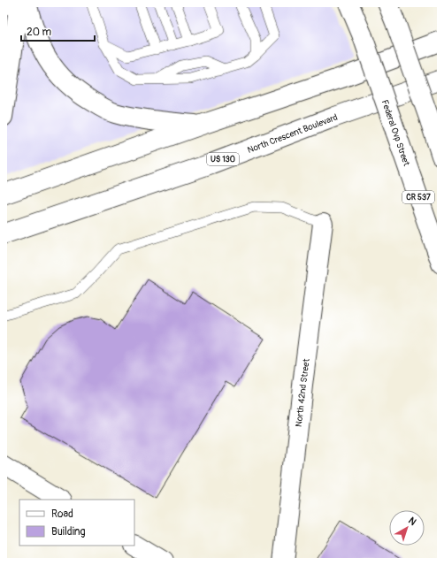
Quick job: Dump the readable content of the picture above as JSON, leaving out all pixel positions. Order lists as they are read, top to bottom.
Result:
{
  "streets": {
    "main road": [
      "Federal Ovp Street",
      "North Crescent Boulevard",
      "US 130",
      "CR 537",
      "North 42nd Street"
    ]
  },
  "legend": ["Road", "Building"],
  "scale_bar": "20 m",
  "north": "top right"
}
